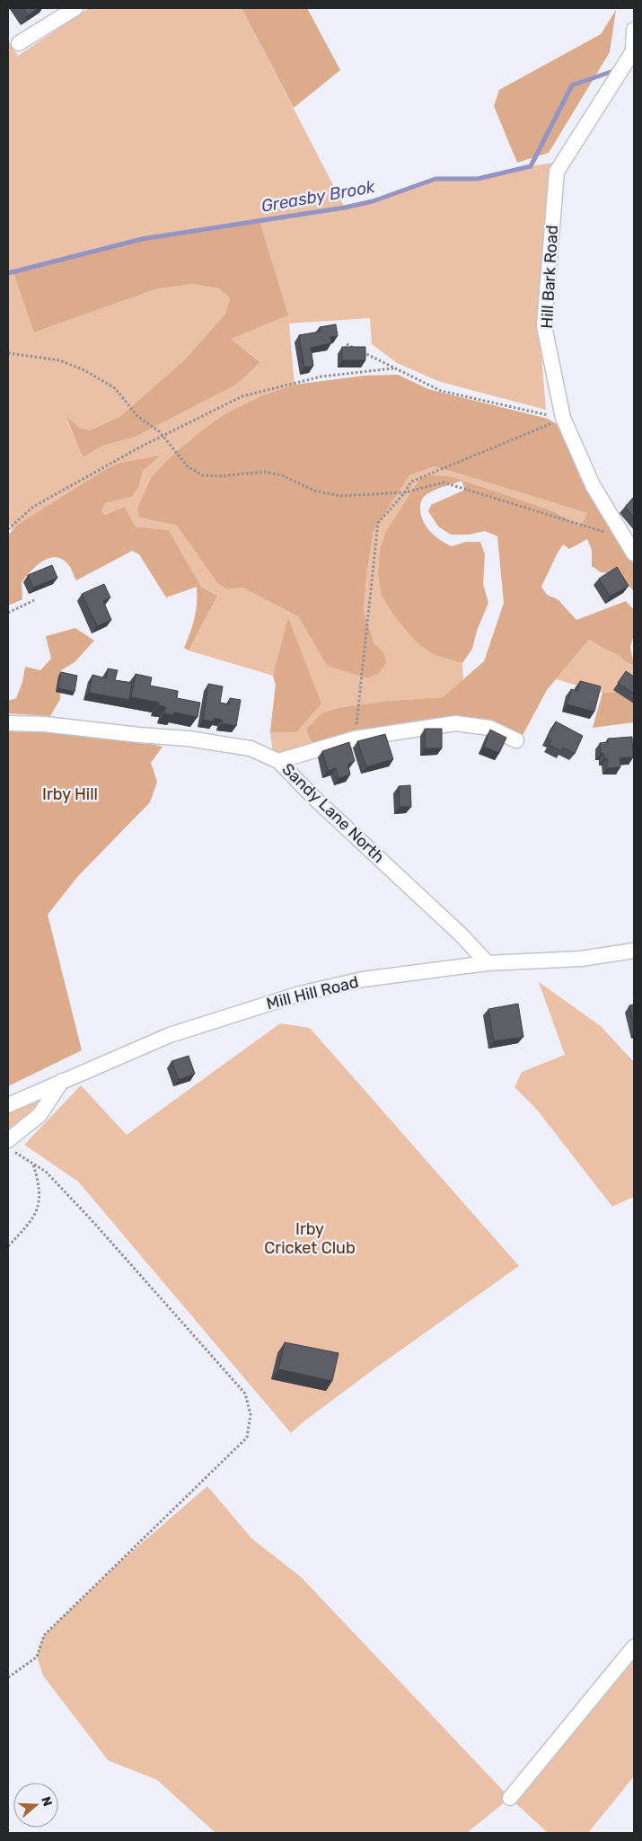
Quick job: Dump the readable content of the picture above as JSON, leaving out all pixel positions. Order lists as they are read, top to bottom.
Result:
{
  "streets": {
    "street": ["Hill Bark Road", "Sandy Lane North", "Mill Hill Road"]
  },
  "crossings": [
    ["Sandy Lane North", "Mill Hill Road"]
  ],
  "water": ["Greasby Brook"],
  "parks": ["Irby Hill", "Irby Cricket Club"],
  "north": "right"
}
